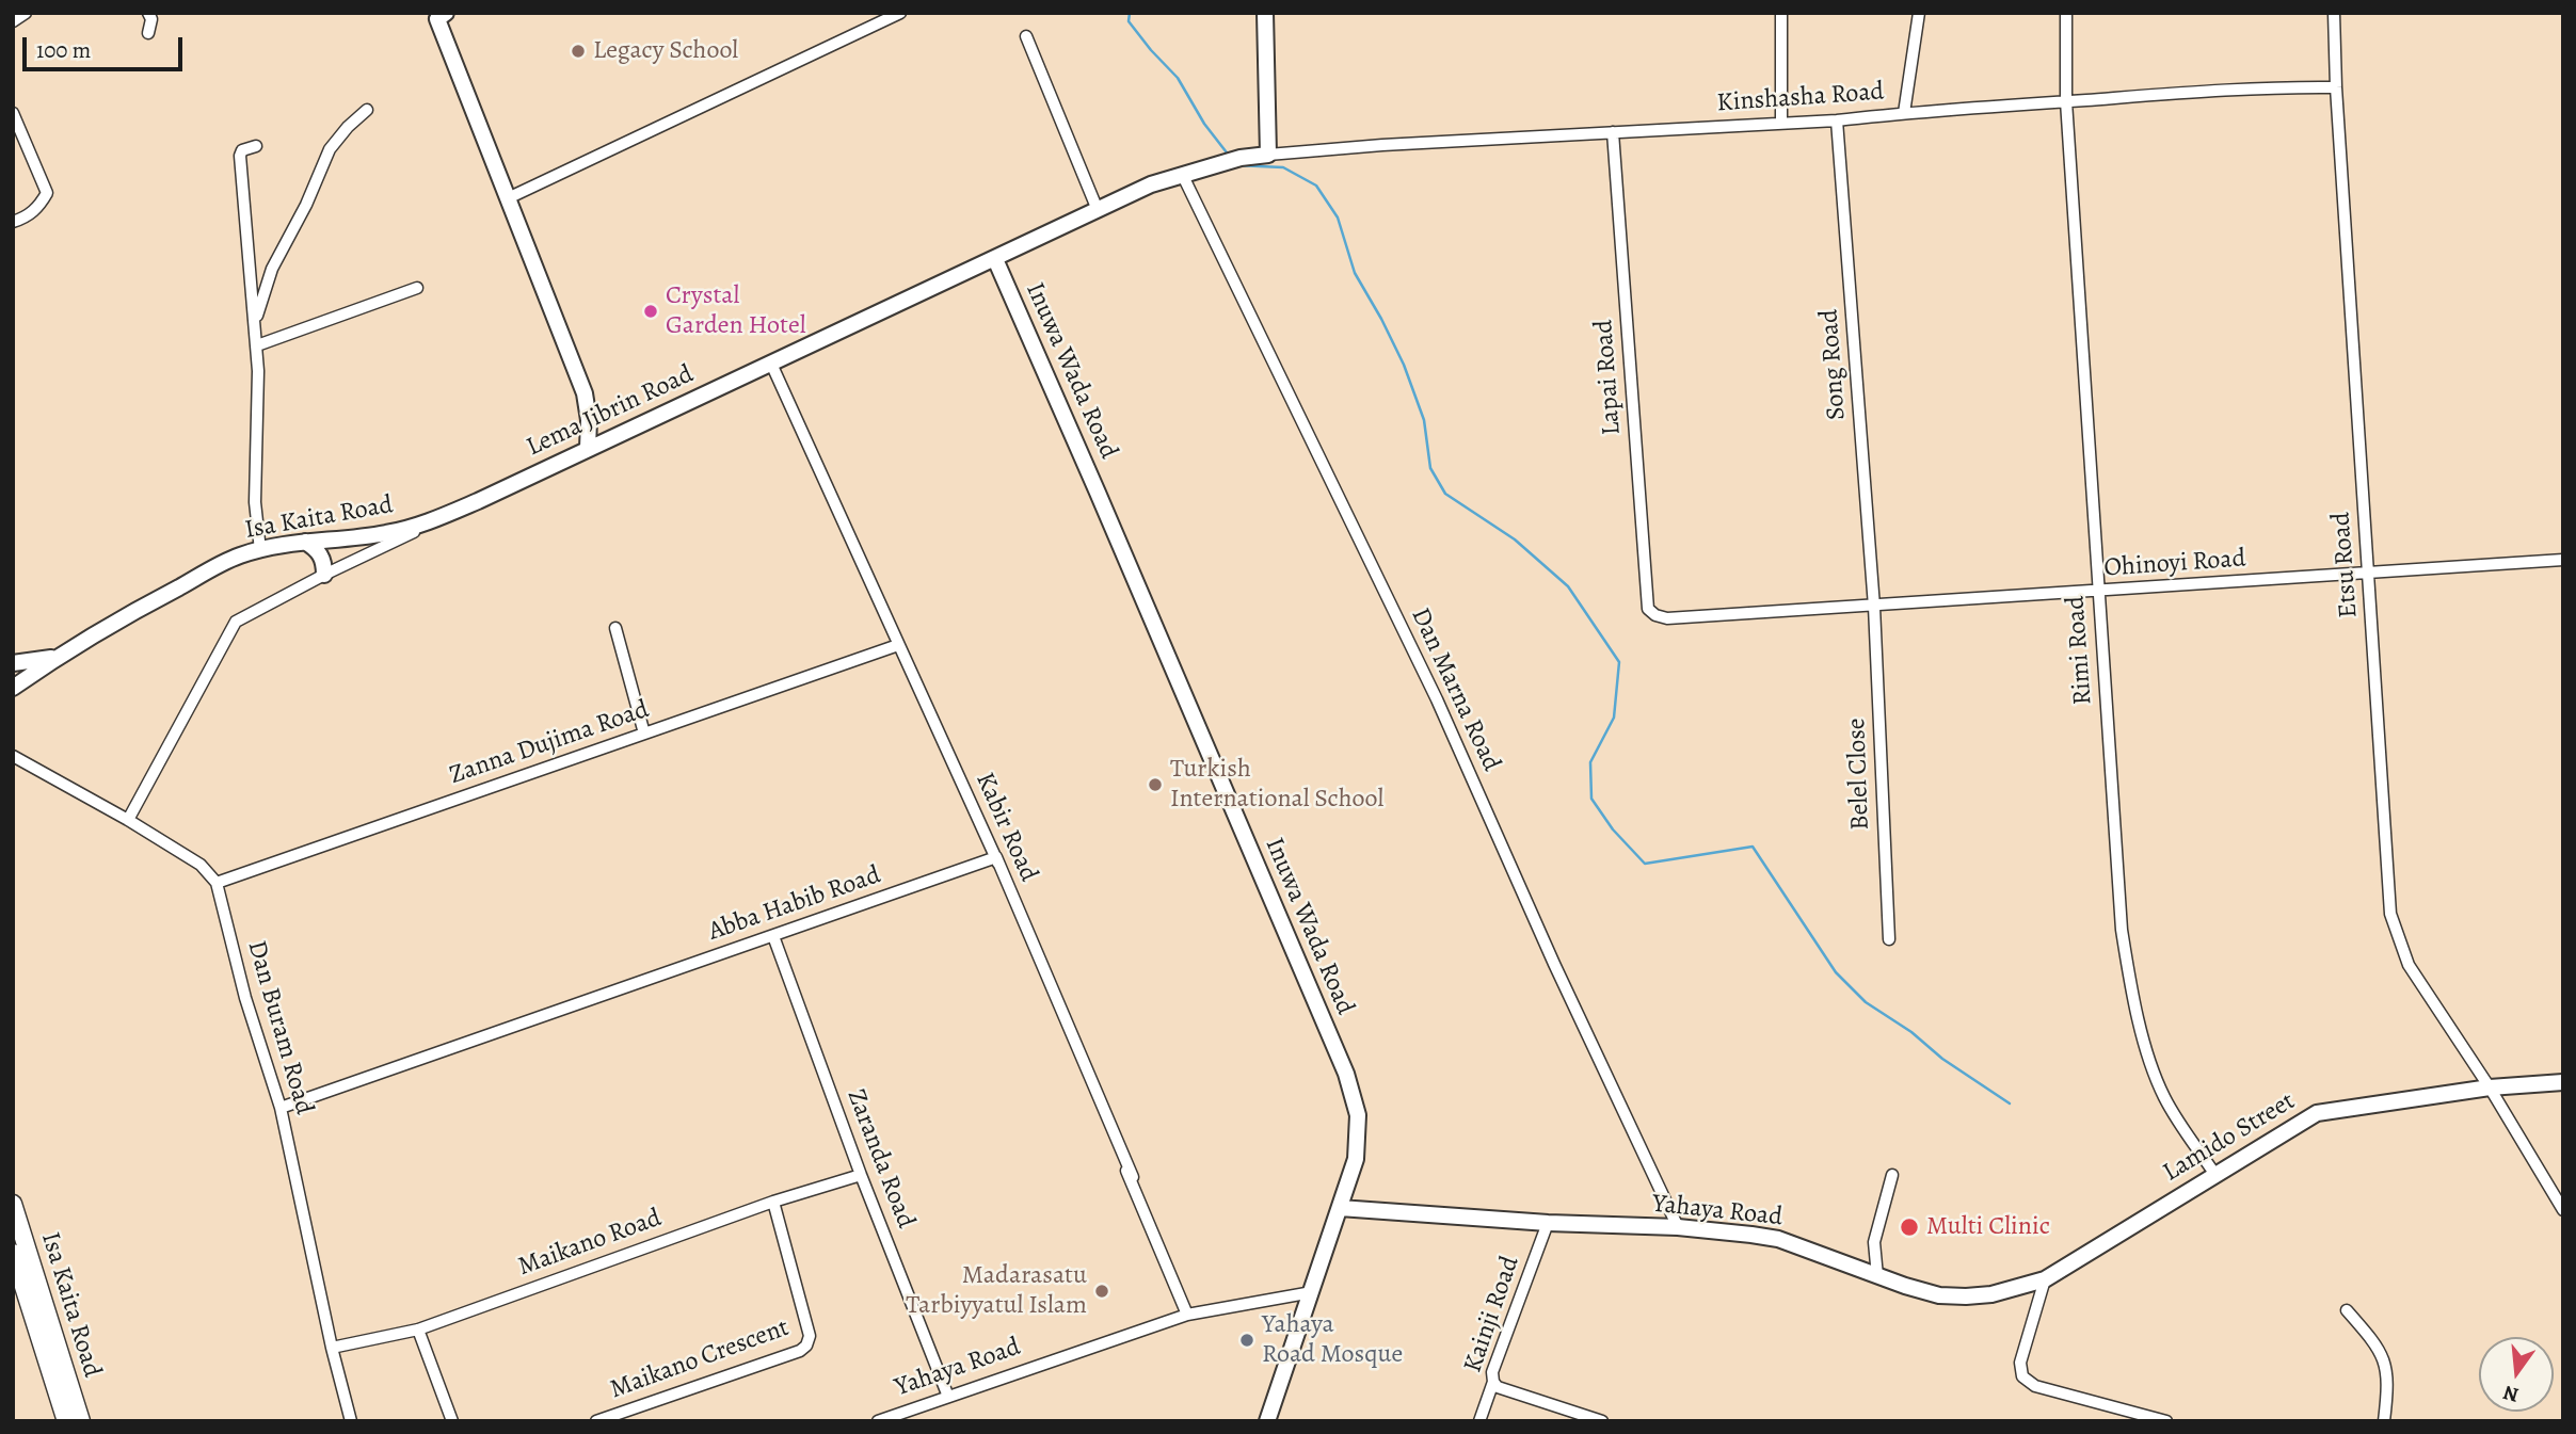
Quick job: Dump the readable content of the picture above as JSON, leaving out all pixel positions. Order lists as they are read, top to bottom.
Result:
{
  "streets": {
    "main road": ["Isa Kaita Road"],
    "street": [
      "Kinshasha Road",
      "Song Road",
      "Inuwa Wada Road",
      "Lapai Road",
      "Lema Jibrin Road",
      "Ohinoyi Road",
      "Etsu Road",
      "Rimi Road",
      "Dan Marna Road",
      "Zanna Dujima Road",
      "Belel Close",
      "Kabir Road",
      "Abba Habib Road",
      "Dan Buram Road",
      "Lamido Street",
      "Zaranda Road",
      "Yahaya Road",
      "Maikano Road",
      "Kainji Road",
      "Maikano Crescent"
    ]
  },
  "crossings": [
    ["Kinshasha Road", "Song Road"],
    ["Kinshasha Road", "Lapai Road"],
    ["Kinshasha Road", "Lema Jibrin Road"],
    ["Kinshasha Road", "Etsu Road"],
    ["Kinshasha Road", "Rimi Road"],
    ["Song Road", "Ohinoyi Road"],
    ["Song Road", "Belel Close"],
    ["Inuwa Wada Road", "Lema Jibrin Road"],
    ["Inuwa Wada Road", "Yahaya Road"],
    ["Lapai Road", "Ohinoyi Road"],
    ["Lema Jibrin Road", "Isa Kaita Road"],
    ["Lema Jibrin Road", "Dan Marna Road"],
    ["Lema Jibrin Road", "Kabir Road"],
    ["Ohinoyi Road", "Etsu Road"],
    ["Ohinoyi Road", "Rimi Road"],
    ["Ohinoyi Road", "Belel Close"],
    ["Etsu Road", "Lamido Street"],
    ["Rimi Road", "Lamido Street"],
    ["Dan Marna Road", "Yahaya Road"],
    ["Zanna Dujima Road", "Kabir Road"],
    ["Zanna Dujima Road", "Dan Buram Road"],
    ["Kabir Road", "Abba Habib Road"],
    ["Kabir Road", "Yahaya Road"],
    ["Abba Habib Road", "Dan Buram Road"],
    ["Abba Habib Road", "Zaranda Road"],
    ["Dan Buram Road", "Maikano Road"],
    ["Lamido Street", "Yahaya Road"],
    ["Zaranda Road", "Yahaya Road"],
    ["Zaranda Road", "Maikano Road"],
    ["Yahaya Road", "Kainji Road"],
    ["Maikano Road", "Maikano Crescent"]
  ],
  "places": [
    "Legacy School",
    "Crystal Garden Hotel",
    "Turkish International School",
    "Multi Clinic",
    "Madarasatu Tarbiyyatul Islam",
    "Yahaya Road Mosque"
  ],
  "scale_bar": "100 m",
  "north": "bottom"
}
